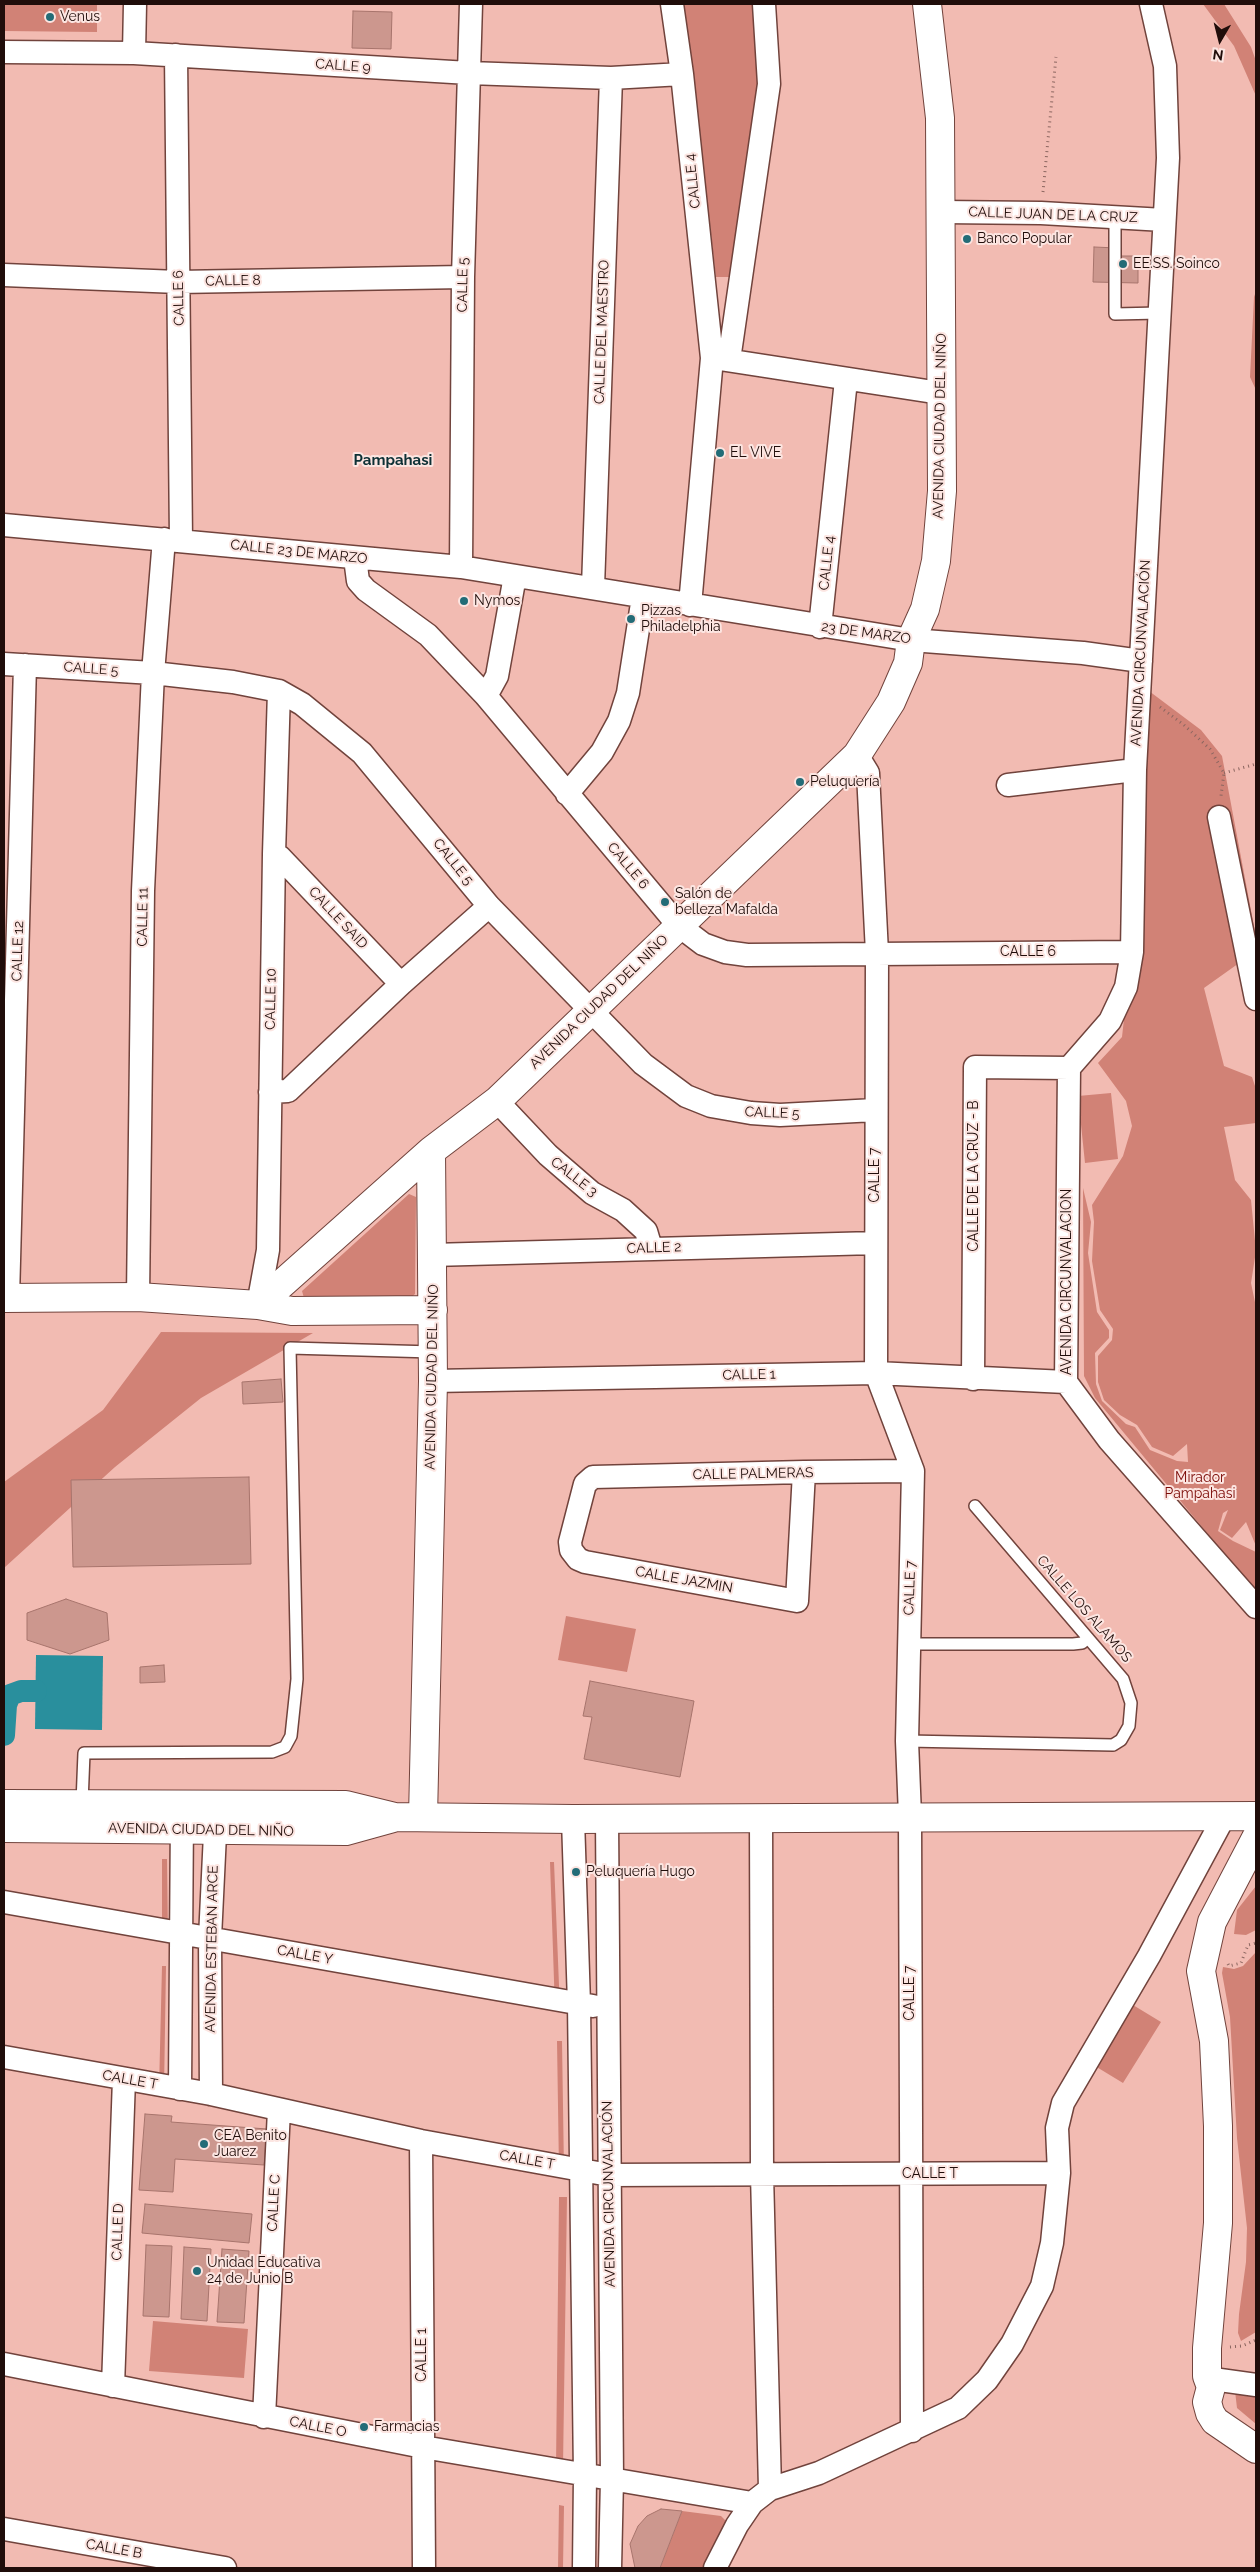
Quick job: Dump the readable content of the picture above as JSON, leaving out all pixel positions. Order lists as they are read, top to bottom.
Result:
{
  "streets": {
    "main road": ["AVENIDA CIUDAD DEL NIÑO"],
    "street": [
      "CALLE 9",
      "CALLE 4",
      "CALLE JUAN DE LA CRUZ",
      "CALLE 8",
      "CALLE 5",
      "CALLE 6",
      "CALLE DEL MAESTRO",
      "CALLE 23 DE MARZO",
      "23 DE MARZO",
      "AVENIDA CIRCUNVALACIÓN",
      "CALLE 11",
      "CALLE SAID",
      "CALLE 12",
      "CALLE 10",
      "CALLE 7",
      "CALLE DE LA CRUZ - B",
      "CALLE 3",
      "CALLE 2",
      "AVENIDA CIRCUNVALACION",
      "CALLE 1",
      "CALLE PALMERAS",
      "CALLE JAZMIN",
      "AVENIDA ESTEBAN ARCE",
      "CALLE Y",
      "CALLE T",
      "CALLE C",
      "CALLE D",
      "CALLE O",
      "CALLE B"
    ],
    "lane": ["CALLE LOS ALAMOS"]
  },
  "crossings": [
    ["CALLE 9", "CALLE 4"],
    ["CALLE 9", "CALLE 5"],
    ["CALLE 9", "CALLE 6"],
    ["CALLE 9", "CALLE DEL MAESTRO"],
    ["CALLE 4", "23 DE MARZO"],
    ["CALLE JUAN DE LA CRUZ", "AVENIDA CIUDAD DEL NIÑO"],
    ["CALLE JUAN DE LA CRUZ", "AVENIDA CIRCUNVALACIÓN"],
    ["CALLE 8", "CALLE 5"],
    ["CALLE 8", "CALLE 6"],
    ["CALLE 5", "AVENIDA CIUDAD DEL NIÑO"],
    ["CALLE 5", "CALLE 23 DE MARZO"],
    ["CALLE 5", "CALLE 11"],
    ["CALLE 5", "CALLE 12"],
    ["CALLE 5", "CALLE 10"],
    ["CALLE 5", "CALLE 7"],
    ["CALLE 6", "AVENIDA CIUDAD DEL NIÑO"],
    ["CALLE 6", "CALLE 23 DE MARZO"],
    ["CALLE 6", "AVENIDA CIRCUNVALACIÓN"],
    ["CALLE 6", "CALLE 11"],
    ["CALLE 6", "CALLE 7"],
    ["CALLE DEL MAESTRO", "CALLE 23 DE MARZO"],
    ["CALLE DEL MAESTRO", "23 DE MARZO"],
    ["AVENIDA CIUDAD DEL NIÑO", "23 DE MARZO"],
    ["AVENIDA CIUDAD DEL NIÑO", "CALLE 7"],
    ["AVENIDA CIUDAD DEL NIÑO", "CALLE 3"],
    ["AVENIDA CIUDAD DEL NIÑO", "CALLE 2"],
    ["AVENIDA CIUDAD DEL NIÑO", "CALLE 1"],
    ["AVENIDA CIUDAD DEL NIÑO", "AVENIDA ESTEBAN ARCE"],
    ["CALLE 23 DE MARZO", "23 DE MARZO"],
    ["CALLE 23 DE MARZO", "CALLE 11"],
    ["23 DE MARZO", "AVENIDA CIRCUNVALACIÓN"],
    ["AVENIDA CIRCUNVALACIÓN", "CALLE DE LA CRUZ - B"],
    ["AVENIDA CIRCUNVALACIÓN", "AVENIDA CIRCUNVALACION"],
    ["AVENIDA CIRCUNVALACIÓN", "CALLE Y"],
    ["AVENIDA CIRCUNVALACIÓN", "CALLE T"],
    ["AVENIDA CIRCUNVALACIÓN", "CALLE O"],
    ["CALLE SAID", "CALLE 10"],
    ["CALLE 7", "CALLE 2"],
    ["CALLE 7", "CALLE 1"],
    ["CALLE 7", "CALLE PALMERAS"],
    ["CALLE 7", "CALLE LOS ALAMOS"],
    ["CALLE 7", "CALLE T"],
    ["CALLE DE LA CRUZ - B", "AVENIDA CIRCUNVALACION"],
    ["CALLE DE LA CRUZ - B", "CALLE 1"],
    ["CALLE 3", "CALLE 2"],
    ["AVENIDA CIRCUNVALACION", "CALLE 1"],
    ["CALLE 1", "CALLE T"],
    ["CALLE 1", "CALLE O"],
    ["CALLE PALMERAS", "CALLE JAZMIN"],
    ["AVENIDA ESTEBAN ARCE", "CALLE Y"],
    ["AVENIDA ESTEBAN ARCE", "CALLE T"],
    ["CALLE T", "CALLE C"],
    ["CALLE T", "CALLE D"],
    ["CALLE C", "CALLE O"],
    ["CALLE D", "CALLE O"]
  ],
  "districts": ["Pampahasi"],
  "parks": ["Mirador Pampahasi"],
  "places": [
    "Venus",
    "Banco Popular",
    "EE.SS. Soinco",
    "EL VIVE",
    "Nymos",
    "Pizzas Philadelphia",
    "Peluquería",
    "Salón de belleza Mafalda",
    "Peluquería Hugo",
    "CEA Benito Juarez",
    "Unidad Educativa 24 de Junio B",
    "Farmacias"
  ],
  "north": "bottom"
}
